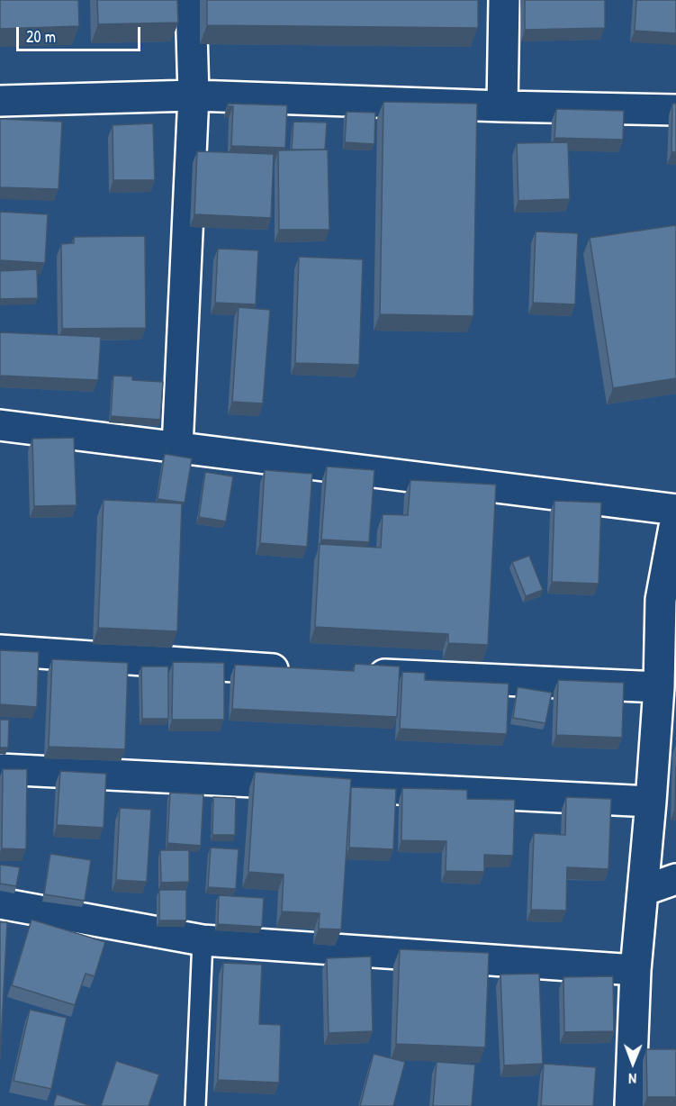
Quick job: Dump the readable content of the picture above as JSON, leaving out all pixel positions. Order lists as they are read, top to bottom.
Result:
{
  "scale_bar": "20 m",
  "north": "bottom"
}
